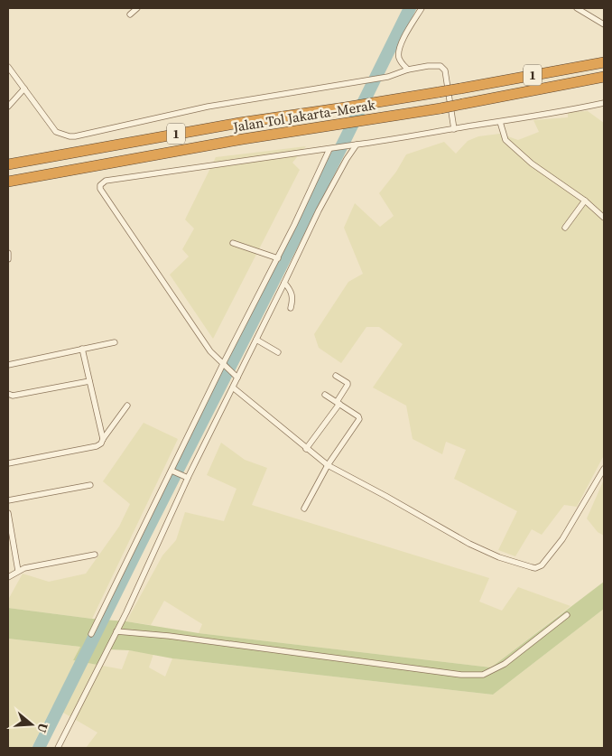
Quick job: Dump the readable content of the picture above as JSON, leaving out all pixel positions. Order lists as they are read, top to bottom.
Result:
{
  "streets": {
    "highway": ["1", "Jalan Tol Jakarta–Merak"]
  },
  "north": "right"
}
